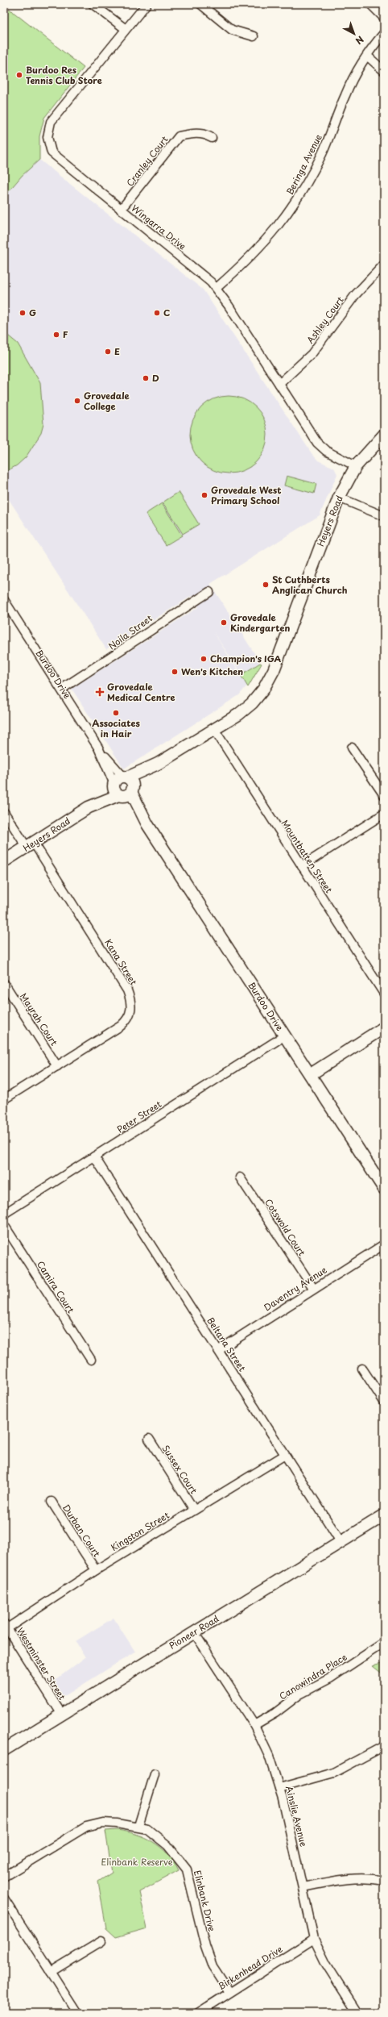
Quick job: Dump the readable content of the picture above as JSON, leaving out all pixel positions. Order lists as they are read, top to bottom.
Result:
{
  "streets": {
    "street": [
      "Cranley Court",
      "Beringa Avenue",
      "Wingarra Drive",
      "Ashley Court",
      "Heyers Road",
      "Noila Street",
      "Burdoo Drive",
      "Mountbatten Street",
      "Kana Street",
      "Mayrah Court",
      "Peter Street",
      "Cotswold Court",
      "Camira Court",
      "Daventry Avenue",
      "Beltana Street",
      "Sussex Court",
      "Durban Court",
      "Kingston Street",
      "Pioneer Road",
      "Westminster Street",
      "Canowindra Place",
      "Ainslie Avenue",
      "Elinbank Drive",
      "Birkenhead Drive"
    ]
  },
  "crossings": [
    ["Cranley Court", "Wingarra Drive"],
    ["Beringa Avenue", "Wingarra Drive"],
    ["Wingarra Drive", "Ashley Court"],
    ["Wingarra Drive", "Heyers Road"],
    ["Heyers Road", "Burdoo Drive"],
    ["Heyers Road", "Mountbatten Street"],
    ["Heyers Road", "Kana Street"],
    ["Noila Street", "Burdoo Drive"],
    ["Burdoo Drive", "Peter Street"],
    ["Kana Street", "Mayrah Court"],
    ["Peter Street", "Beltana Street"],
    ["Cotswold Court", "Daventry Avenue"],
    ["Daventry Avenue", "Beltana Street"],
    ["Beltana Street", "Kingston Street"],
    ["Beltana Street", "Pioneer Road"],
    ["Sussex Court", "Kingston Street"],
    ["Durban Court", "Kingston Street"],
    ["Kingston Street", "Westminster Street"],
    ["Pioneer Road", "Westminster Street"],
    ["Pioneer Road", "Ainslie Avenue"],
    ["Canowindra Place", "Ainslie Avenue"],
    ["Ainslie Avenue", "Birkenhead Drive"],
    ["Elinbank Drive", "Birkenhead Drive"]
  ],
  "parks": ["Elinbank Reserve"],
  "places": {
    "other": [
      "Burdoo Res Tennis Club Store",
      "G",
      "C",
      "F",
      "E",
      "D",
      "Grovedale College",
      "Grovedale West Primary School",
      "St Cuthberts Anglican Church",
      "Grovedale Kindergarten",
      "Champion's IGA",
      "Wen's Kitchen",
      "Associates in Hair"
    ],
    "health": ["Grovedale Medical Centre"]
  },
  "north": "bottom right"
}
